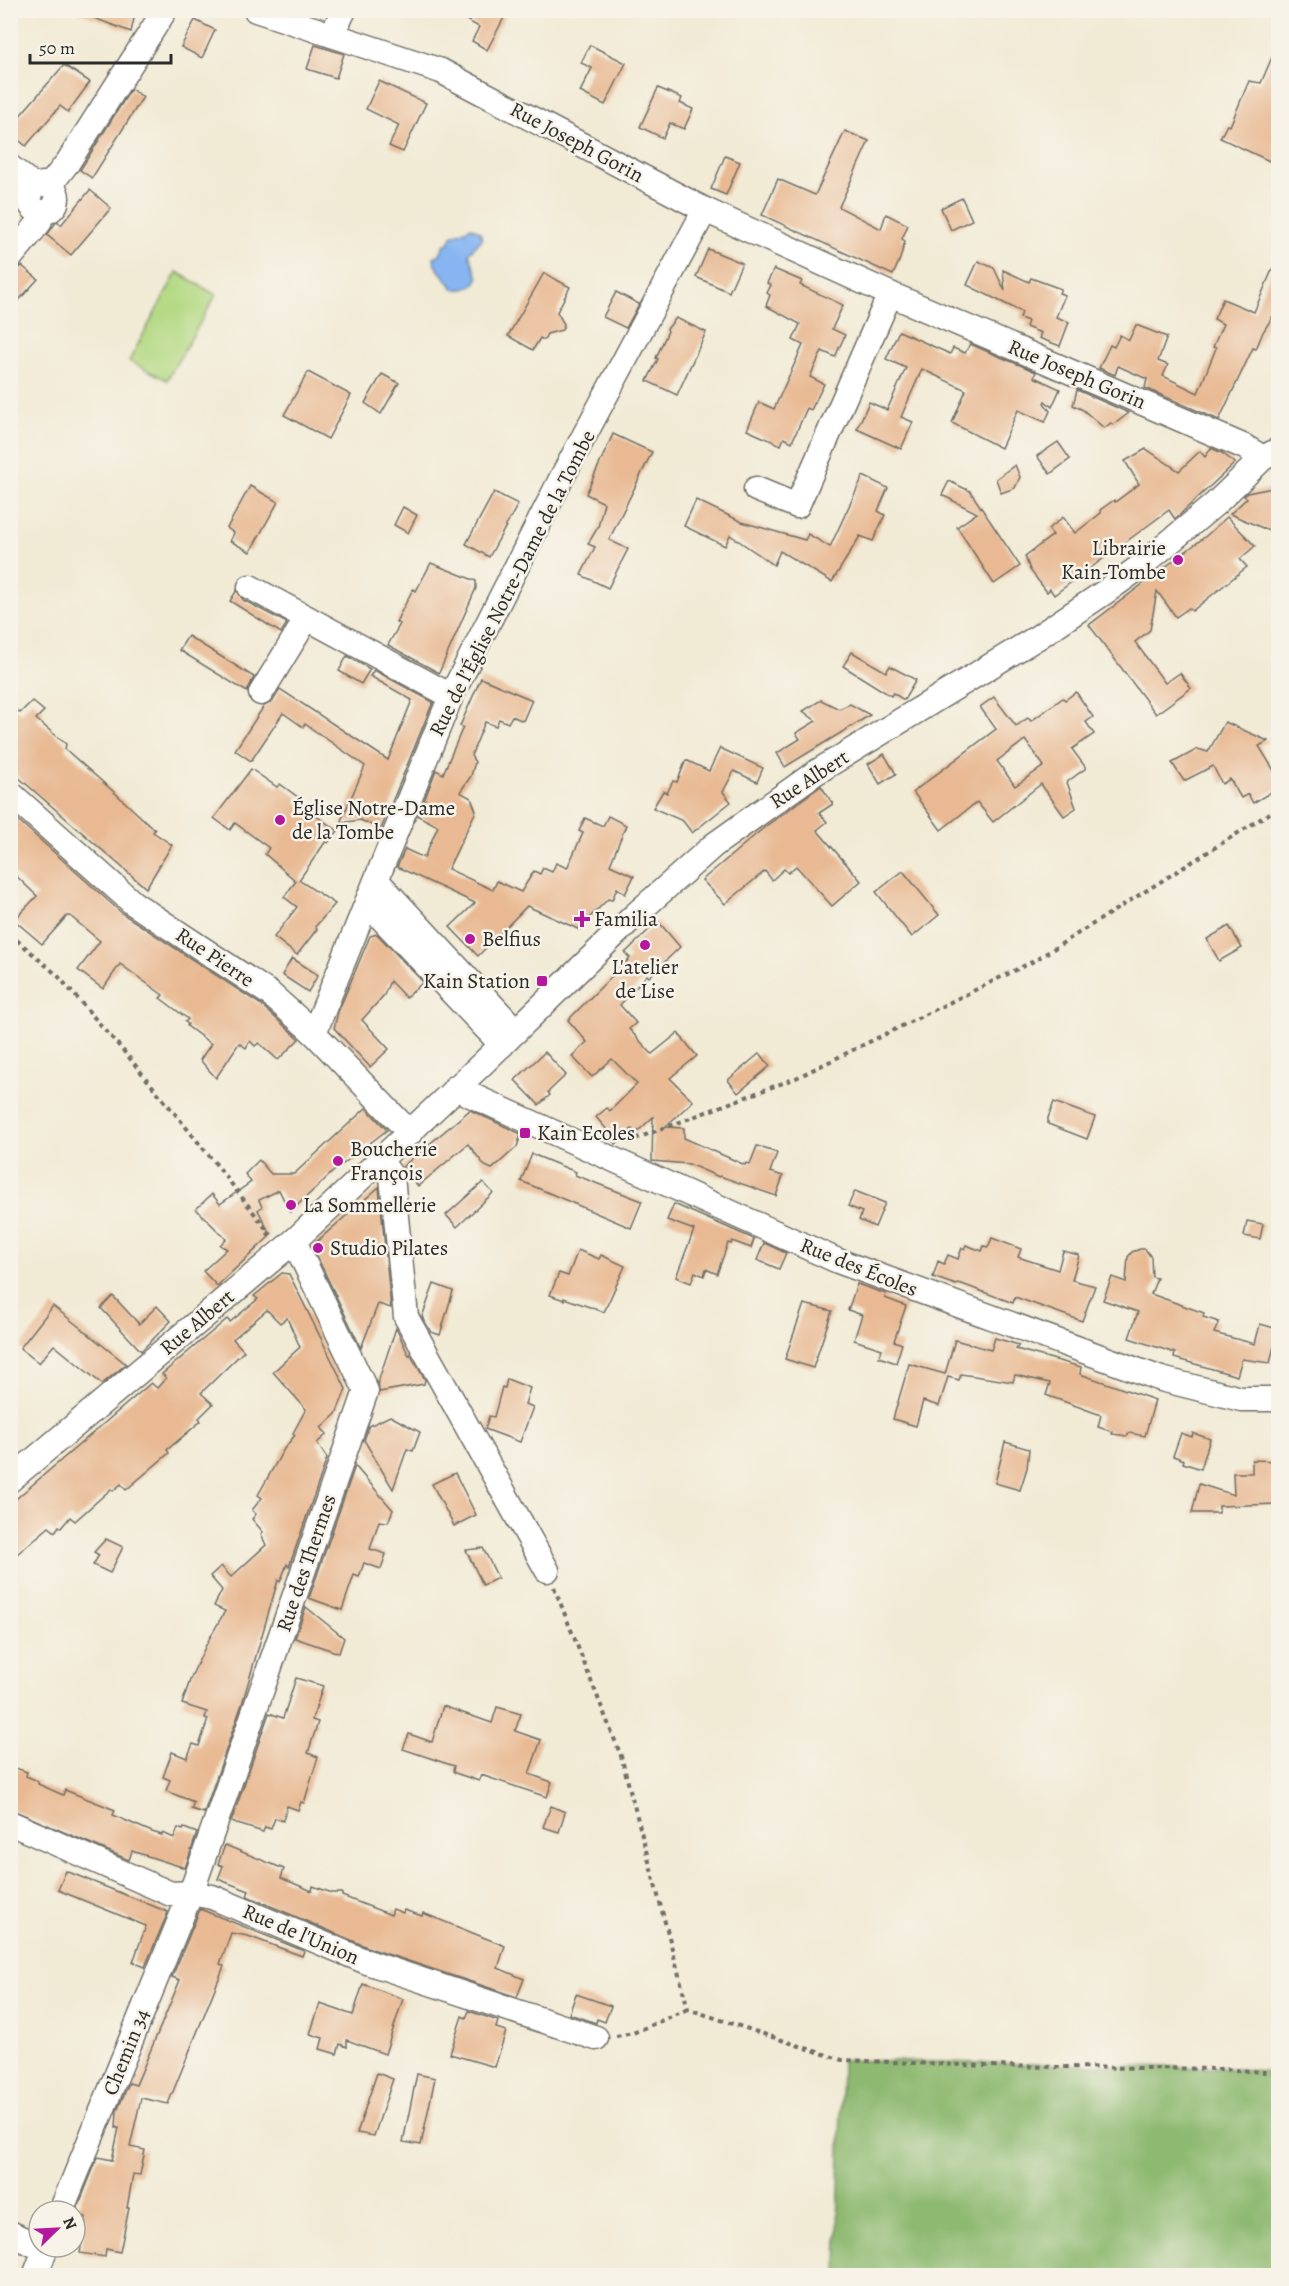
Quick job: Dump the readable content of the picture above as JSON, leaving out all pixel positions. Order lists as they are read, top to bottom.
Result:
{
  "streets": {
    "street": [
      "Rue Joseph Gorin",
      "Rue de l’Église Notre-Dame de la Tombe",
      "Rue Albert",
      "Rue Pierre",
      "Rue des Écoles",
      "Rue des Thermes",
      "Rue de l'Union",
      "Chemin 34"
    ]
  },
  "crossings": [
    ["Rue Joseph Gorin", "Rue de l’Église Notre-Dame de la Tombe"],
    ["Rue Joseph Gorin", "Rue Albert"],
    ["Rue de l’Église Notre-Dame de la Tombe", "Rue Pierre"],
    ["Rue Albert", "Rue Pierre"],
    ["Rue Albert", "Rue des Écoles"],
    ["Rue Albert", "Rue des Thermes"],
    ["Rue des Thermes", "Rue de l'Union"],
    ["Rue des Thermes", "Chemin 34"],
    ["Rue de l'Union", "Chemin 34"]
  ],
  "places": {
    "other": [
      "Librairie Kain-Tombe",
      "Église Notre-Dame de la Tombe",
      "Belfius",
      "L'atelier de Lise",
      "Boucherie François",
      "La Sommellerie",
      "Studio Pilates"
    ],
    "health": ["Familia"],
    "transit": ["Kain Station", "Kain Ecoles"]
  },
  "scale_bar": "50 m",
  "north": "top right"
}
